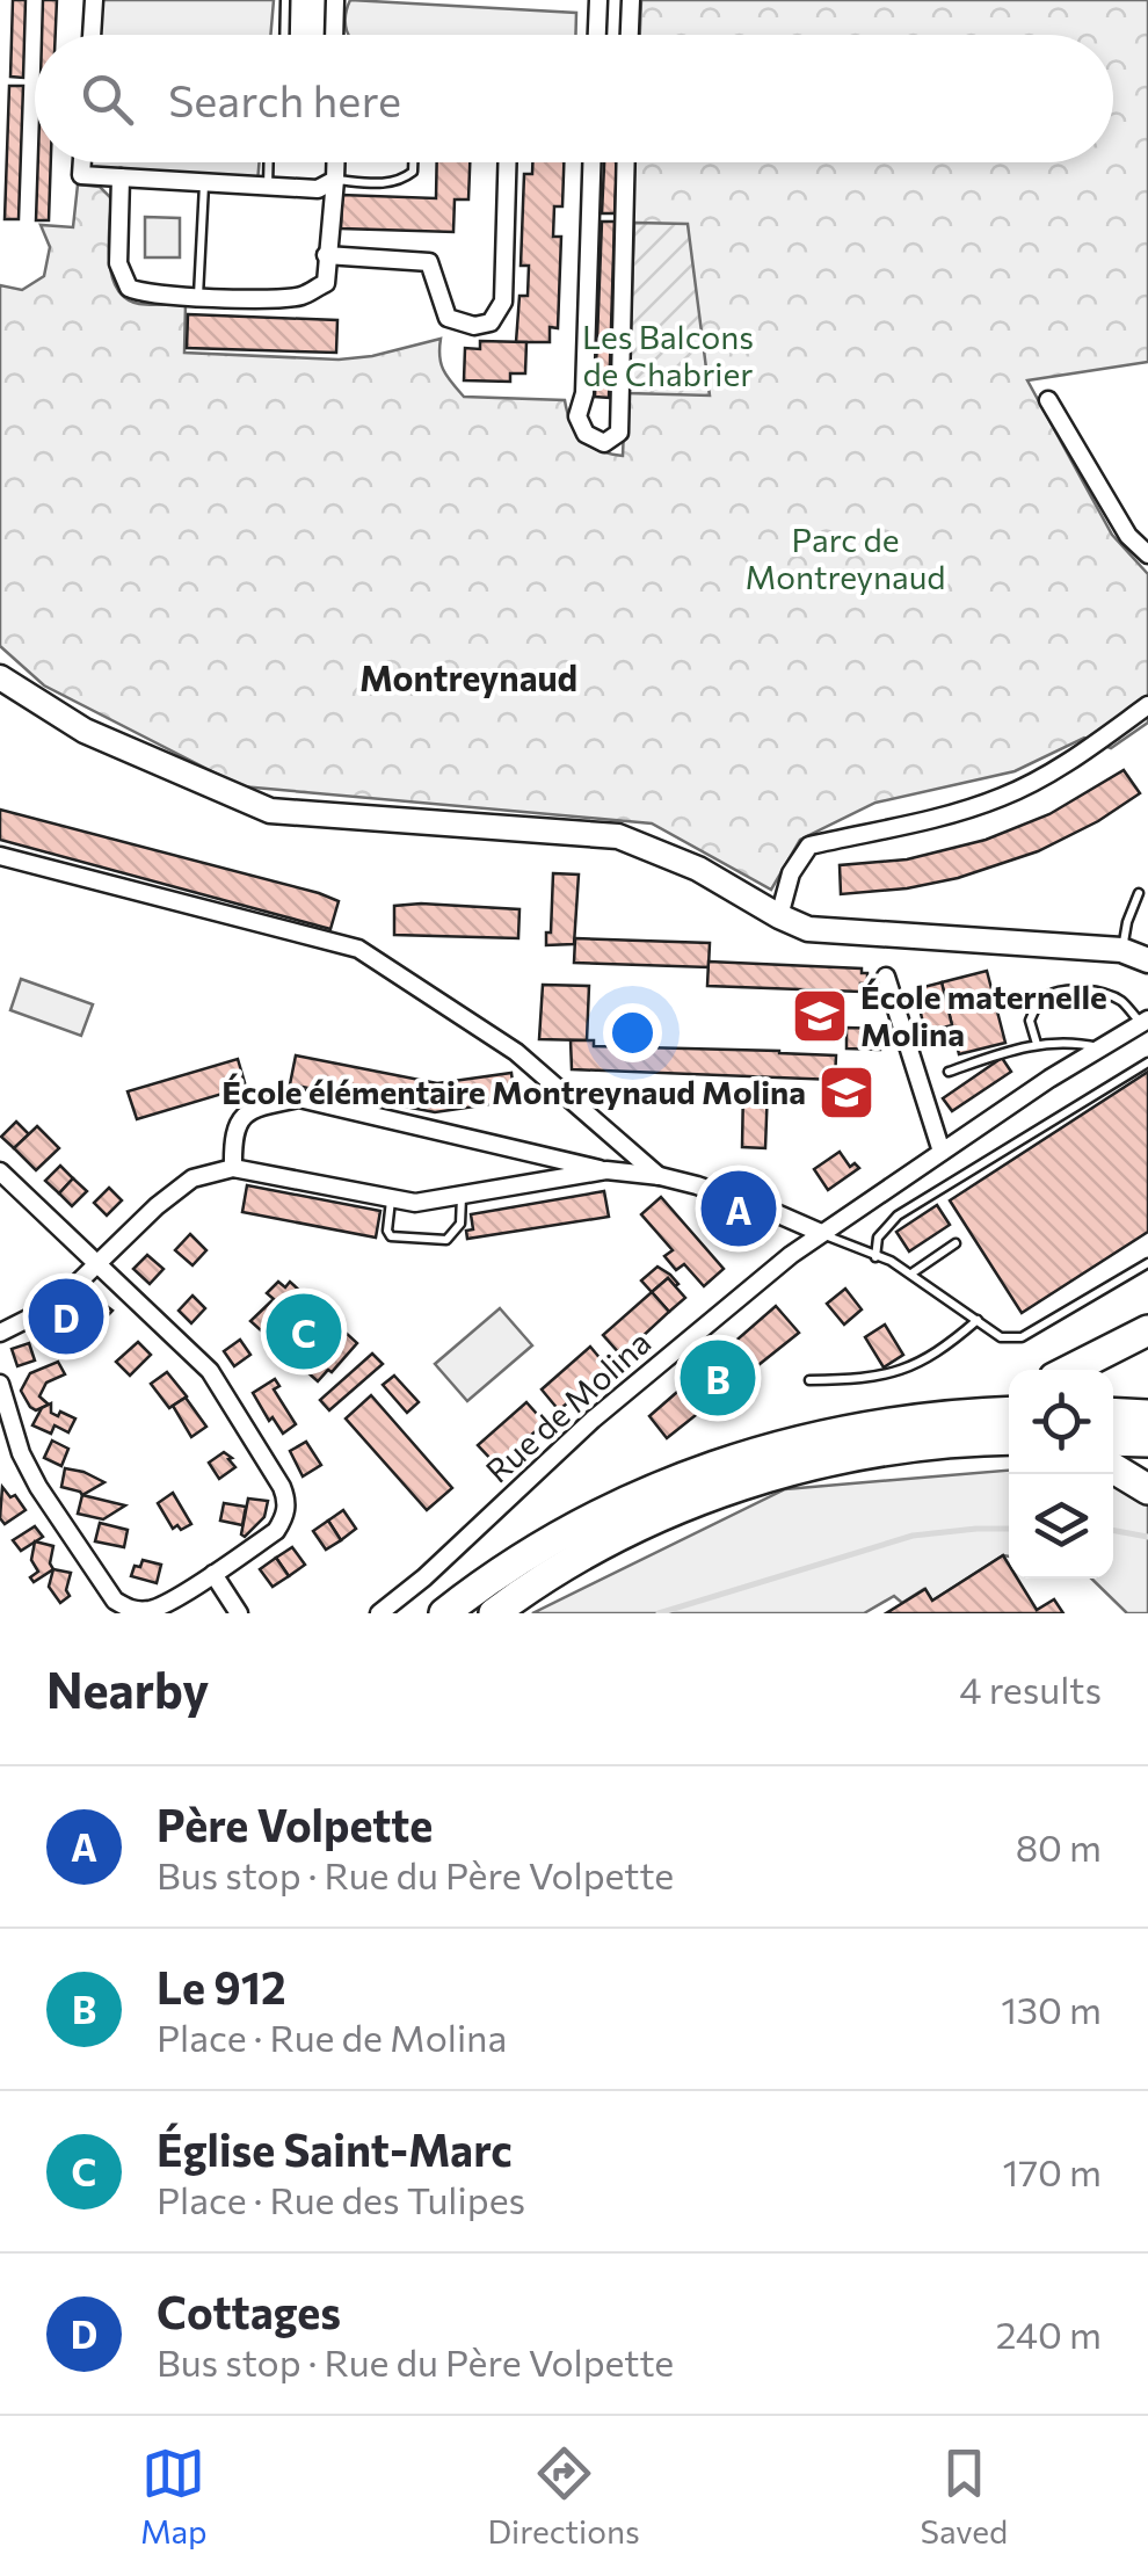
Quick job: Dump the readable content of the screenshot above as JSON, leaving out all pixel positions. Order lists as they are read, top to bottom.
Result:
{
  "streets": {
    "street": ["Rue de Molina"]
  },
  "districts": ["Montreynaud"],
  "parks": ["Les Balcons de Chabrier", "Parc de Montreynaud"],
  "places": {
    "school or university": ["École maternelle Molina", "École élémentaire Montreynaud Molina"]
  },
  "page": {
    "search": "Search here",
    "pins": [
      "A",
      "D",
      "C",
      "B"
    ],
    "heading": ["Nearby", "4 results"],
    "list": [
      {
        "mark": "A",
        "name": "Père Volpette",
        "note": "Bus stop · Rue du Père Volpette",
        "value": "80 m"
      },
      {
        "mark": "B",
        "name": "Le 912",
        "note": "Place · Rue de Molina",
        "value": "130 m"
      },
      {
        "mark": "C",
        "name": "Église Saint-Marc",
        "note": "Place · Rue des Tulipes",
        "value": "170 m"
      },
      {
        "mark": "D",
        "name": "Cottages",
        "note": "Bus stop · Rue du Père Volpette",
        "value": "240 m"
      }
    ],
    "nav": ["Map", "Directions", "Saved"]
  }
}
